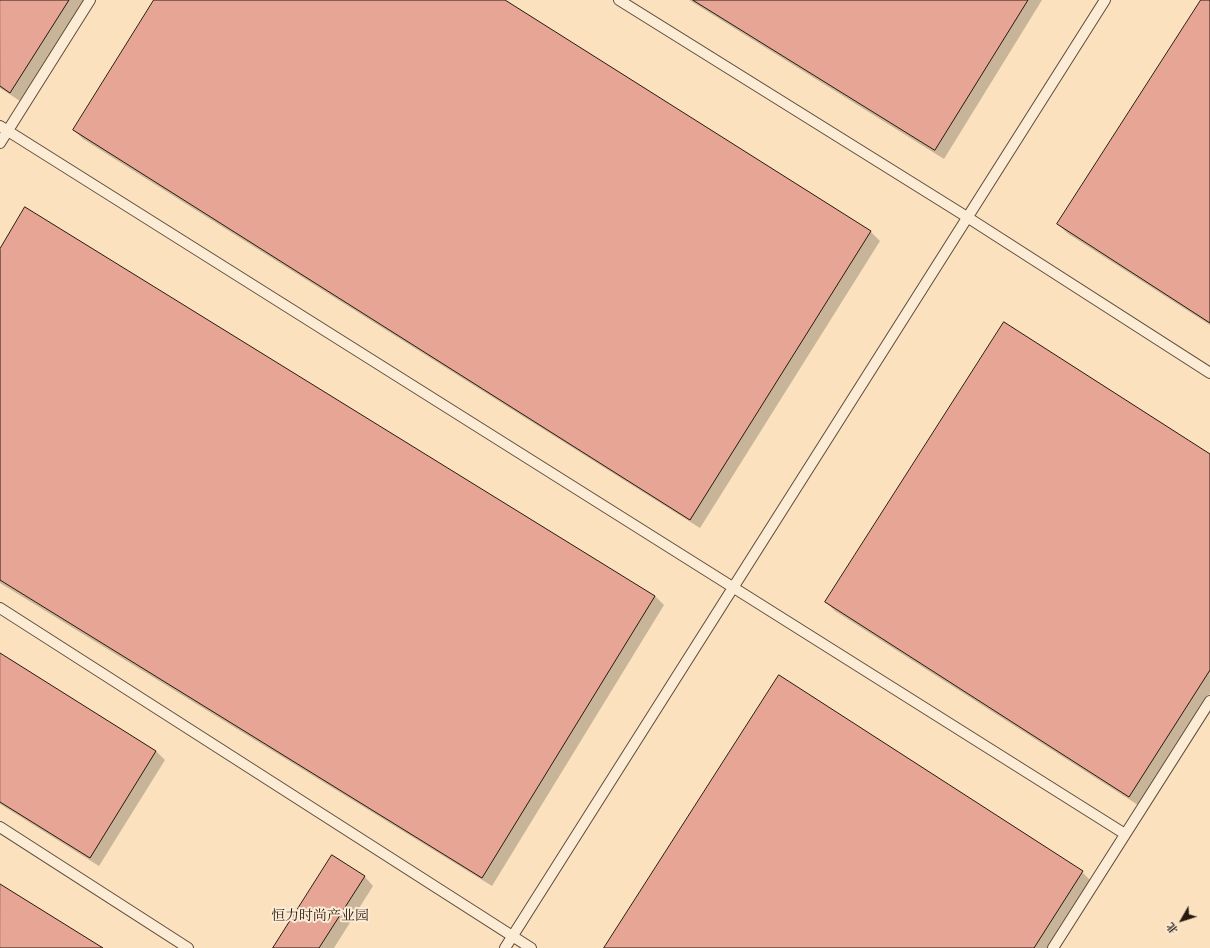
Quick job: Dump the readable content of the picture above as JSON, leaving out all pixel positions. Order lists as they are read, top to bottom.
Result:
{
  "districts": ["恒力时尚产业园"],
  "north": "bottom left"
}
